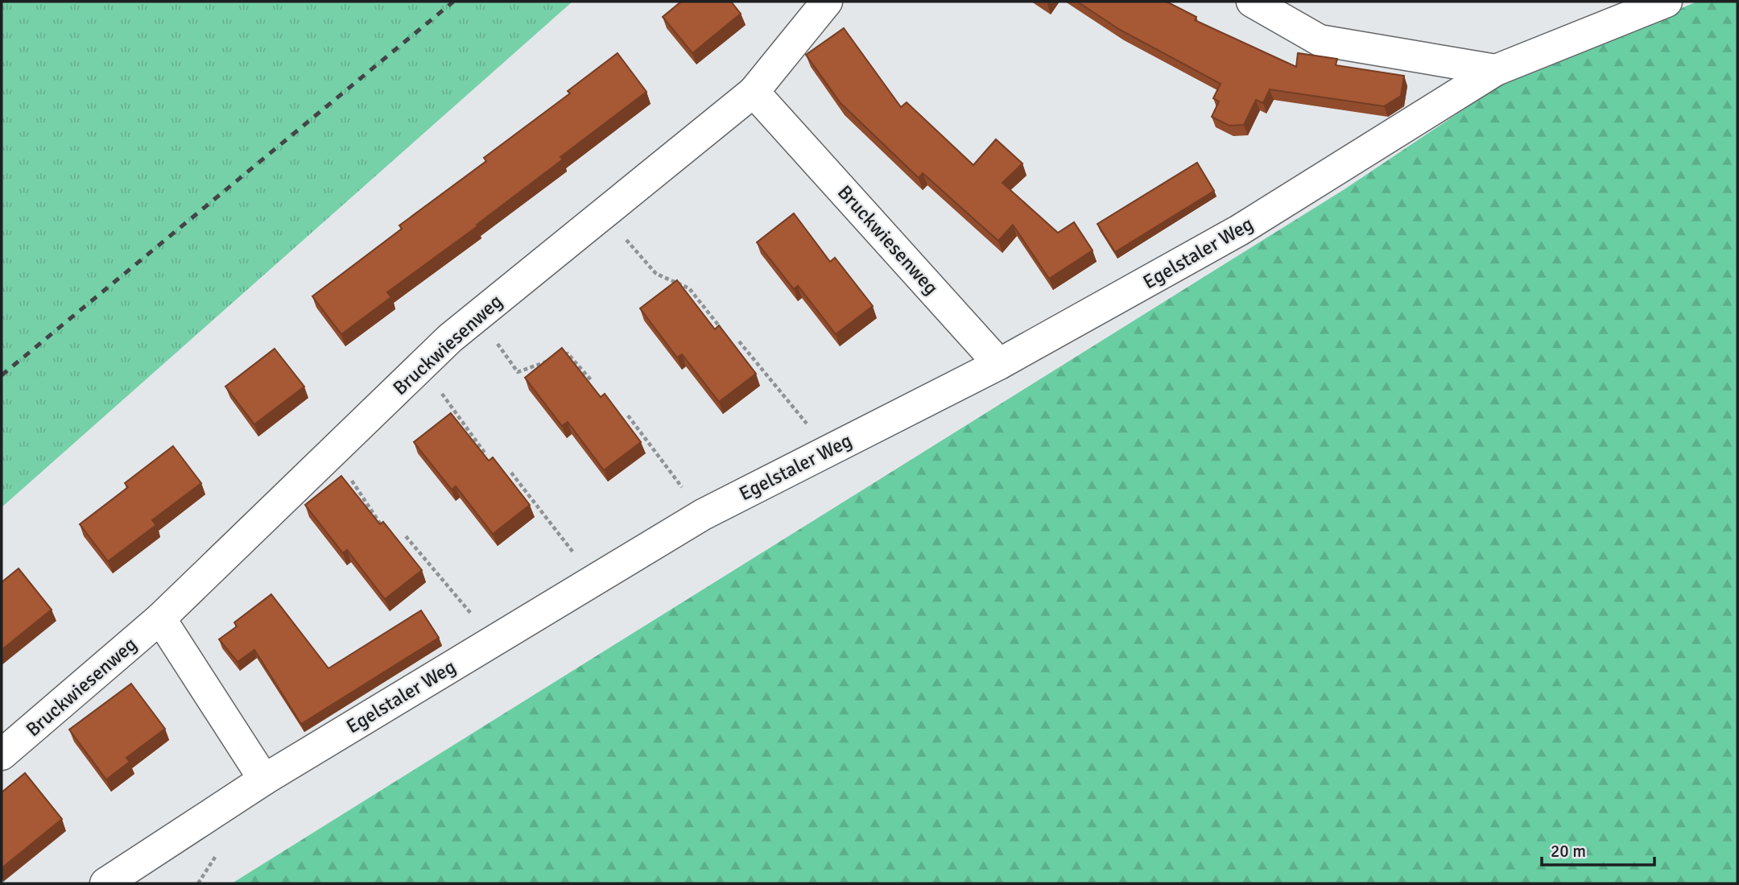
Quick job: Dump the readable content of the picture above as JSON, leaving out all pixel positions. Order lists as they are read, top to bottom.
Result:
{
  "streets": {
    "street": ["Bruckwiesenweg", "Egelstaler Weg"]
  },
  "crossings": [
    ["Bruckwiesenweg", "Egelstaler Weg"]
  ],
  "scale_bar": "20 m"
}
